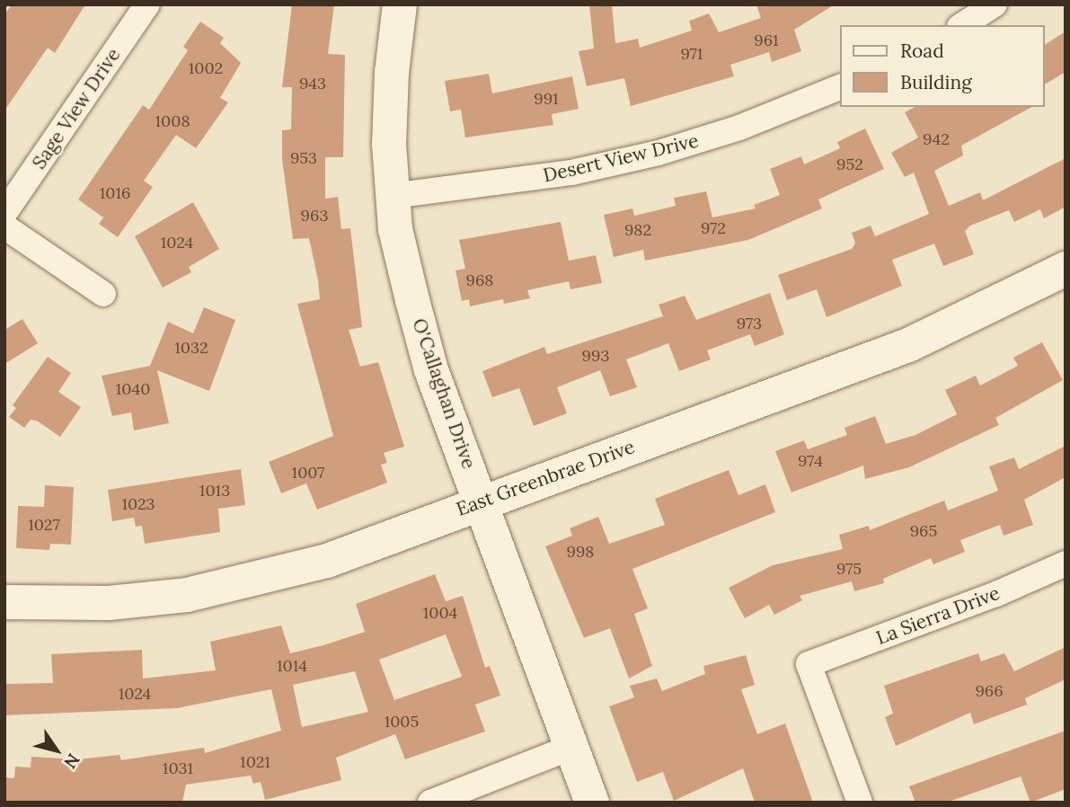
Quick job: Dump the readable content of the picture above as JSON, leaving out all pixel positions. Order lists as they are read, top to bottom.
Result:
{
  "streets": {
    "street": [
      "Sage View Drive",
      "Desert View Drive",
      "O'Callaghan Drive",
      "East Greenbrae Drive",
      "La Sierra Drive"
    ]
  },
  "crossings": [
    ["Desert View Drive", "O'Callaghan Drive"],
    ["O'Callaghan Drive", "East Greenbrae Drive"]
  ],
  "house_numbers": [
    "961",
    "971",
    "1002",
    "943",
    "991",
    "1008",
    "942",
    "953",
    "952",
    "1016",
    "963",
    "972",
    "982",
    "1024",
    "968",
    "973",
    "1032",
    "993",
    "1040",
    "974",
    "1007",
    "1013",
    "1023",
    "1027",
    "965",
    "998",
    "975",
    "1004",
    "1014",
    "966",
    "1024",
    "1005",
    "1021",
    "1031"
  ],
  "legend": ["Road", "Building"],
  "north": "bottom right"
}
